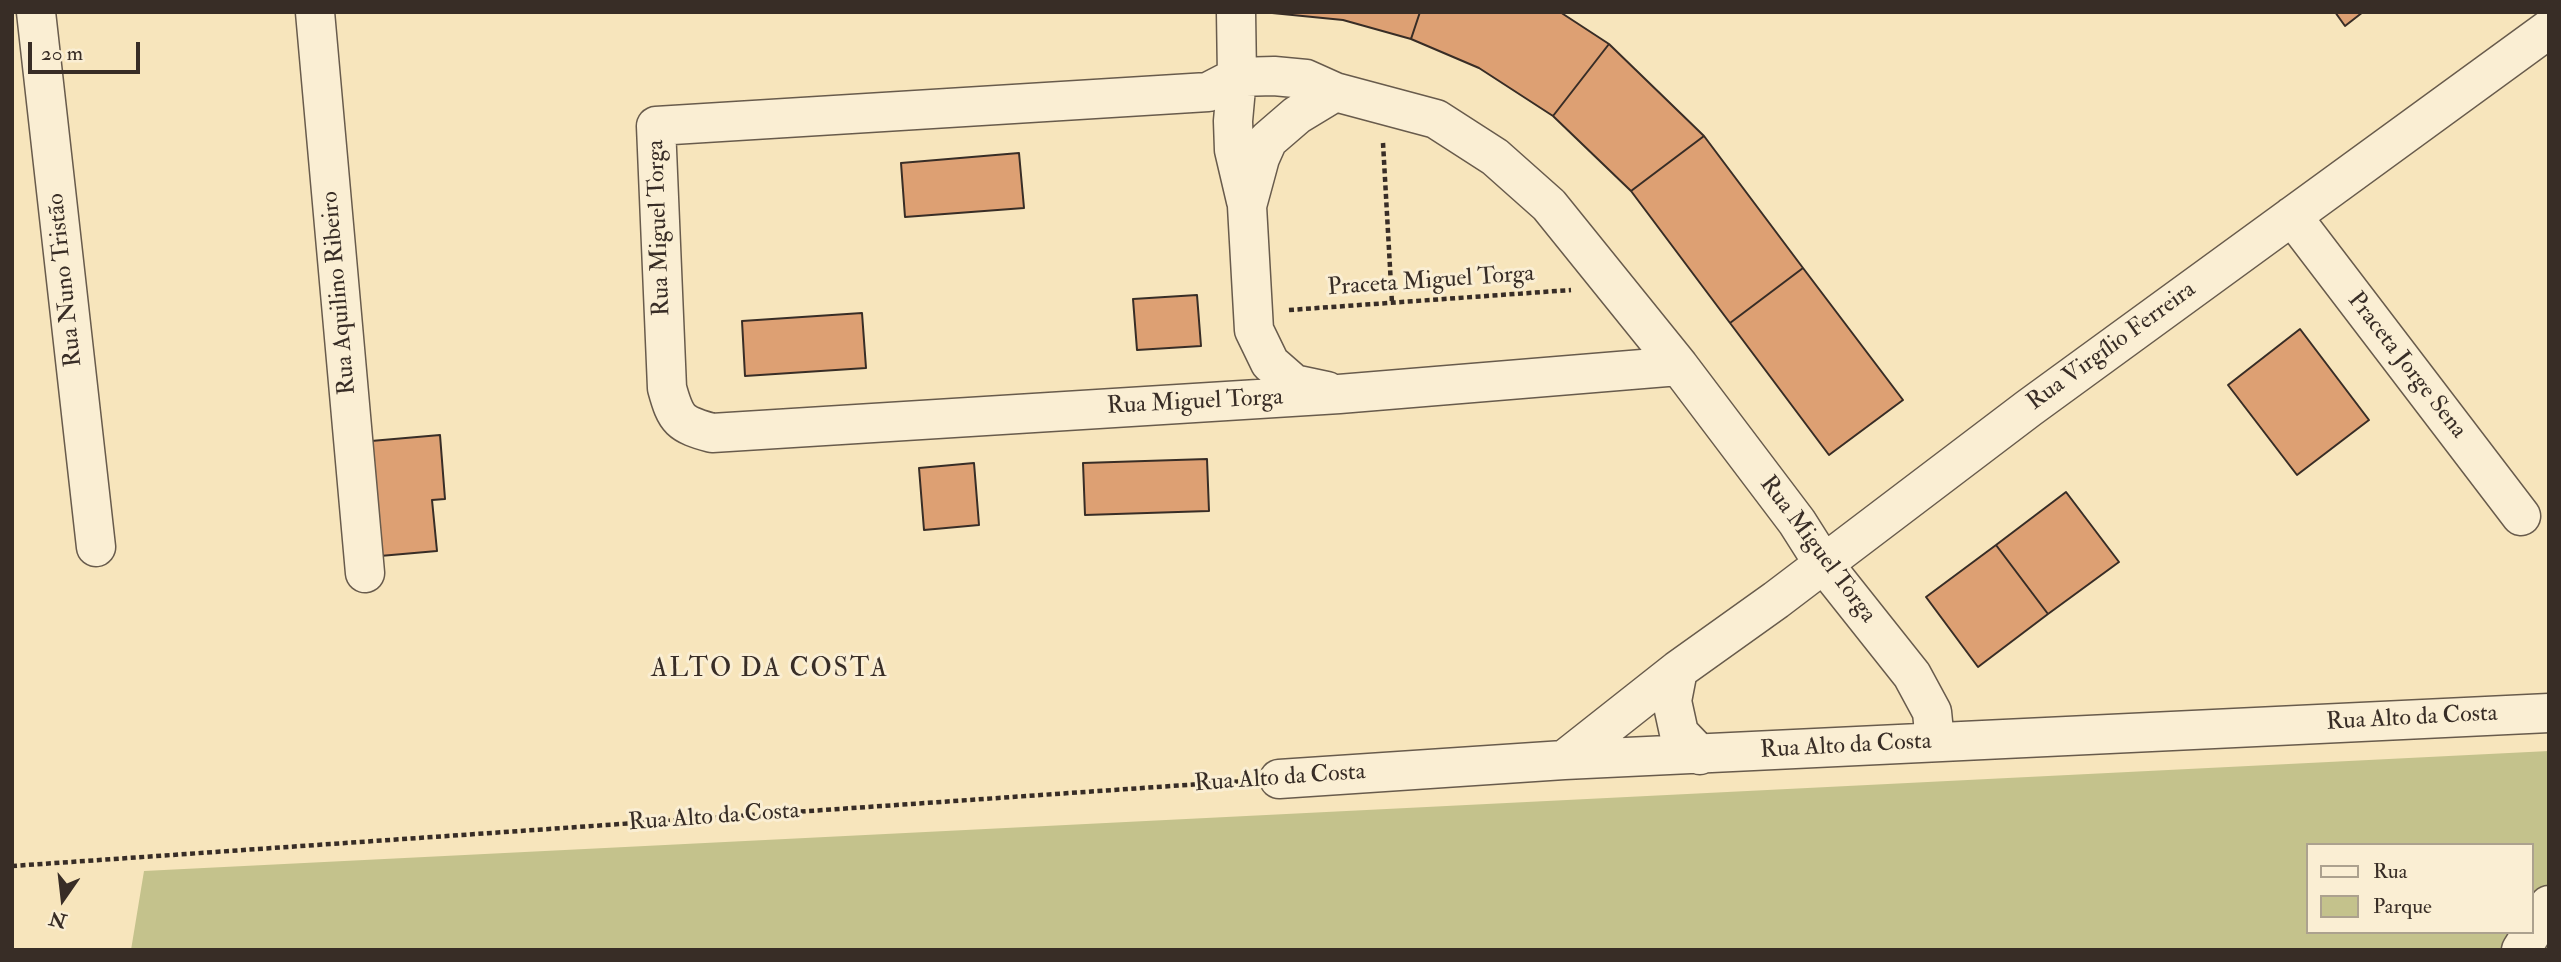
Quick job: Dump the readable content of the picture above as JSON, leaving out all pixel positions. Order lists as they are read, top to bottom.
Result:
{
  "streets": {
    "street": [
      "Rua Miguel Torga",
      "Rua Nuno Tristão",
      "Rua Aquilino Ribeiro",
      "Rua Virgílio Ferreira",
      "Praceta Jorge Sena",
      "Rua Alto da Costa"
    ],
    "path": ["Praceta Miguel Torga"]
  },
  "crossings": [
    ["Rua Miguel Torga", "Rua Virgílio Ferreira"],
    ["Rua Miguel Torga", "Rua Alto da Costa"],
    ["Rua Virgílio Ferreira", "Praceta Jorge Sena"],
    ["Rua Virgílio Ferreira", "Rua Alto da Costa"]
  ],
  "districts": ["ALTO DA COSTA"],
  "legend": ["Rua", "Parque"],
  "scale_bar": "20 m",
  "north": "bottom"
}
